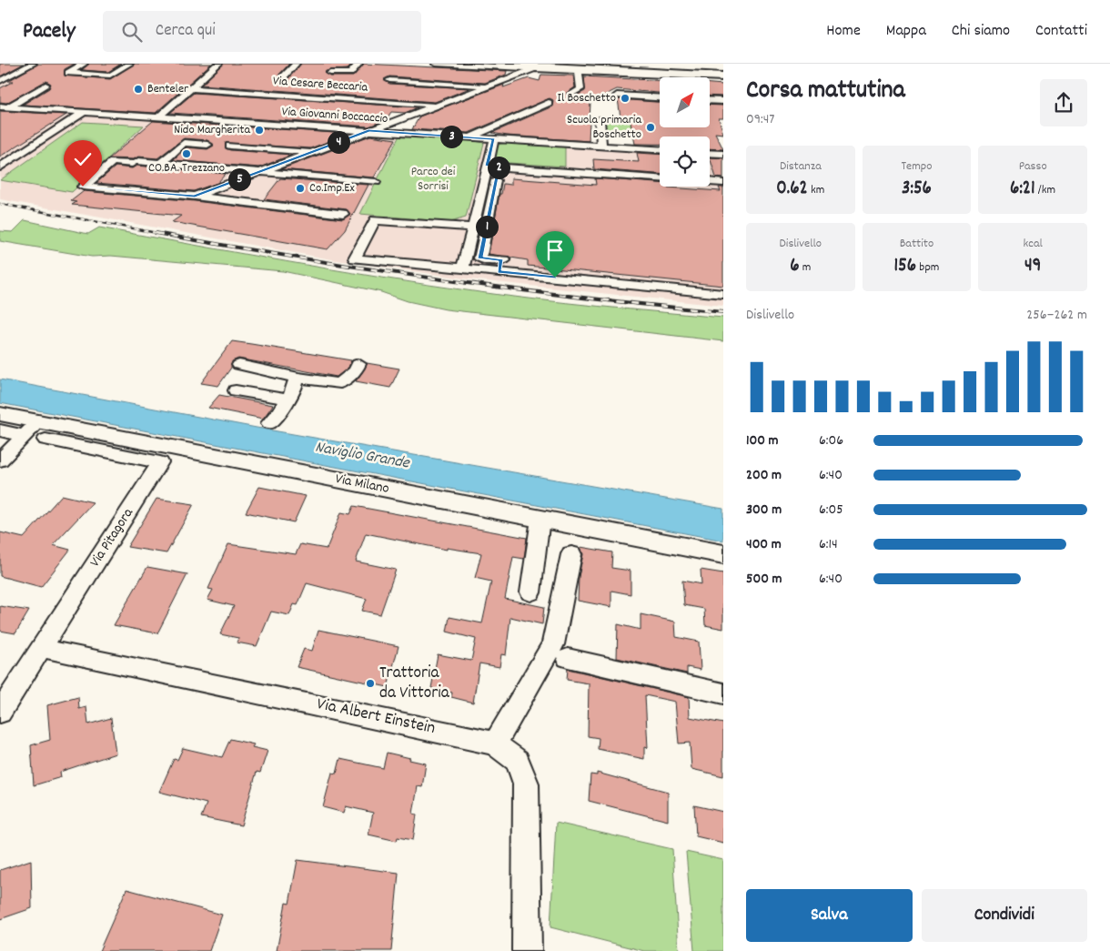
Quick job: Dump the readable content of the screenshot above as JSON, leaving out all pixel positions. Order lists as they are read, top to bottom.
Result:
{
  "streets": {
    "main road": ["Via Milano"],
    "street": [
      "Via Cesare Beccaria",
      "Via Giovanni Boccaccio",
      "Via Pitagora",
      "Via Albert Einstein"
    ]
  },
  "crossings": [
    ["Via Milano", "Via Pitagora"],
    ["Via Pitagora", "Via Albert Einstein"]
  ],
  "water": ["Naviglio Grande"],
  "parks": ["Parco dei Sorrisi"],
  "places": [
    "Benteler",
    "Il Boschetto",
    "Scuola primaria Boschetto",
    "Nido Margherita",
    "CO.BA. Trezzano",
    "Co.Imp.Ex",
    "Trattoria da Vittoria"
  ],
  "north": "top right",
  "page": {
    "header": "Pacely",
    "search": "Cerca qui",
    "nav": [
      "Home",
      "Mappa",
      "Chi siamo",
      "Contatti"
    ],
    "heading": ["Corsa mattutina", "09:47"],
    "pins": [
      "3",
      "4",
      "2",
      "5",
      "1"
    ],
    "stats": [
      ["Distanza", "0.62 km"],
      ["Tempo", "3:56"],
      ["Passo", "6:21 /km"],
      ["Dislivello", "6 m"],
      ["Battito", "156 bpm"],
      ["kcal", "49"]
    ],
    "chart": ["Dislivello", "256–262 m"],
    "list": [
      {
        "name": "100 m",
        "note": "6:06"
      },
      {
        "name": "200 m",
        "note": "6:40"
      },
      {
        "name": "300 m",
        "note": "6:05"
      },
      {
        "name": "400 m",
        "note": "6:14"
      },
      {
        "name": "500 m",
        "note": "6:40"
      }
    ],
    "buttons": ["Salva", "Condividi"]
  }
}
